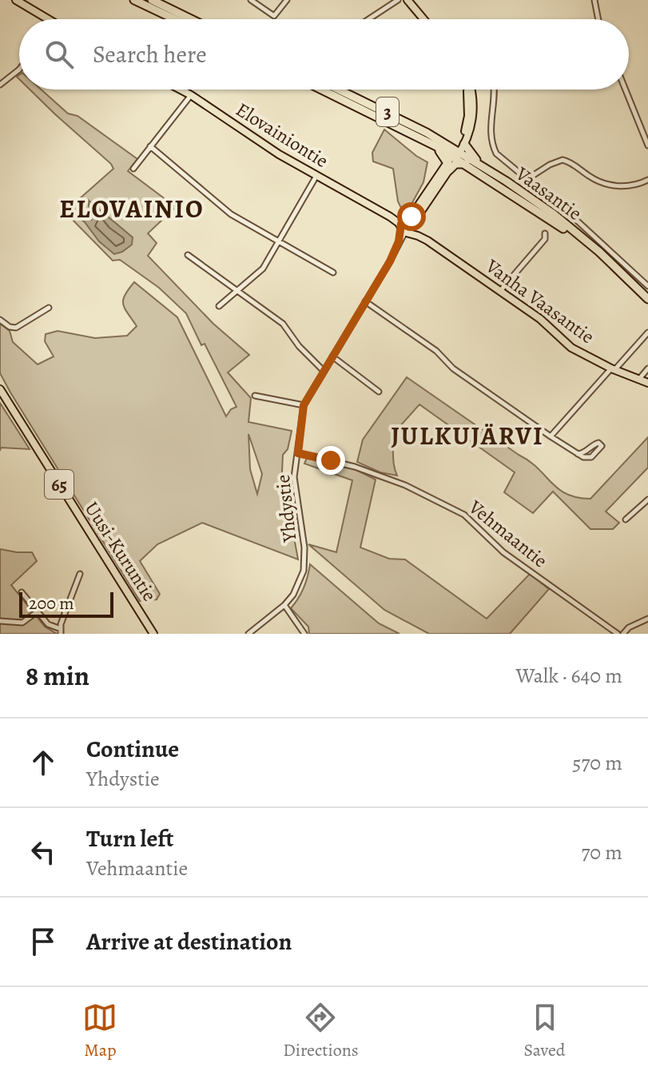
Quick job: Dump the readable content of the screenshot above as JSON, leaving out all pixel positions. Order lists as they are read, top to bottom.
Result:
{
  "streets": {
    "highway": ["3", "Vaasantie"],
    "main road": [
      "Elovainiontie",
      "Vanha Vaasantie",
      "65",
      "Uusi-Kuruntie"
    ],
    "street": ["Yhdystie", "Vehmaantie"]
  },
  "crossings": [
    ["Elovainiontie", "Vanha Vaasantie"],
    ["Elovainiontie", "Yhdystie"],
    ["Vanha Vaasantie", "Yhdystie"],
    ["Yhdystie", "Vehmaantie"]
  ],
  "districts": ["ELOVAINIO", "JULKUJÄRVI"],
  "scale_bar": "200 m",
  "page": {
    "search": "Search here",
    "scale": "200 m",
    "heading": ["8 min", "Walk · 640 m"],
    "list": [
      ["Continue", "Yhdystie", "570 m"],
      ["Turn left", "Vehmaantie", "70 m"],
      "Arrive at destination"
    ],
    "nav": ["Map", "Directions", "Saved"]
  }
}
